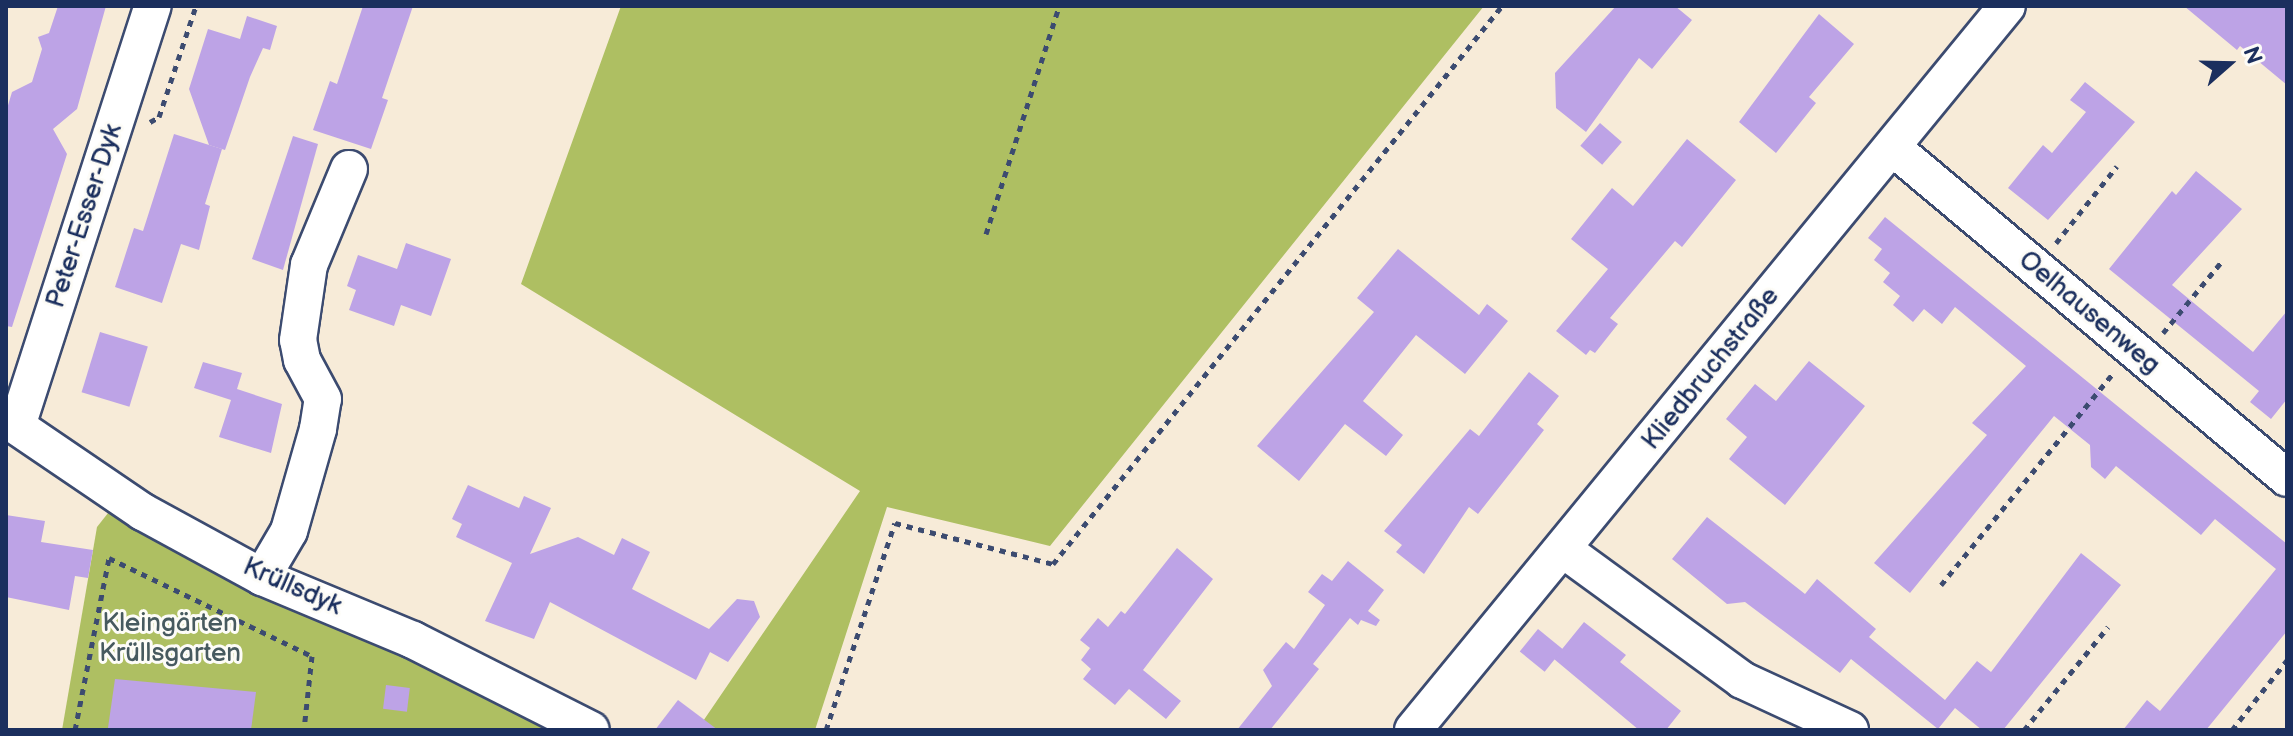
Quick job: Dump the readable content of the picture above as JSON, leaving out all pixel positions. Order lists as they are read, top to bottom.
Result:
{
  "streets": {
    "street": [
      "Peter-Esser-Dyk",
      "Oelhausenweg",
      "Kliedbruchstraße",
      "Krüllsdyk"
    ]
  },
  "crossings": [
    ["Peter-Esser-Dyk", "Krüllsdyk"],
    ["Oelhausenweg", "Kliedbruchstraße"]
  ],
  "parks": ["Kleingärten Krüllsgarten"],
  "north": "right"
}
